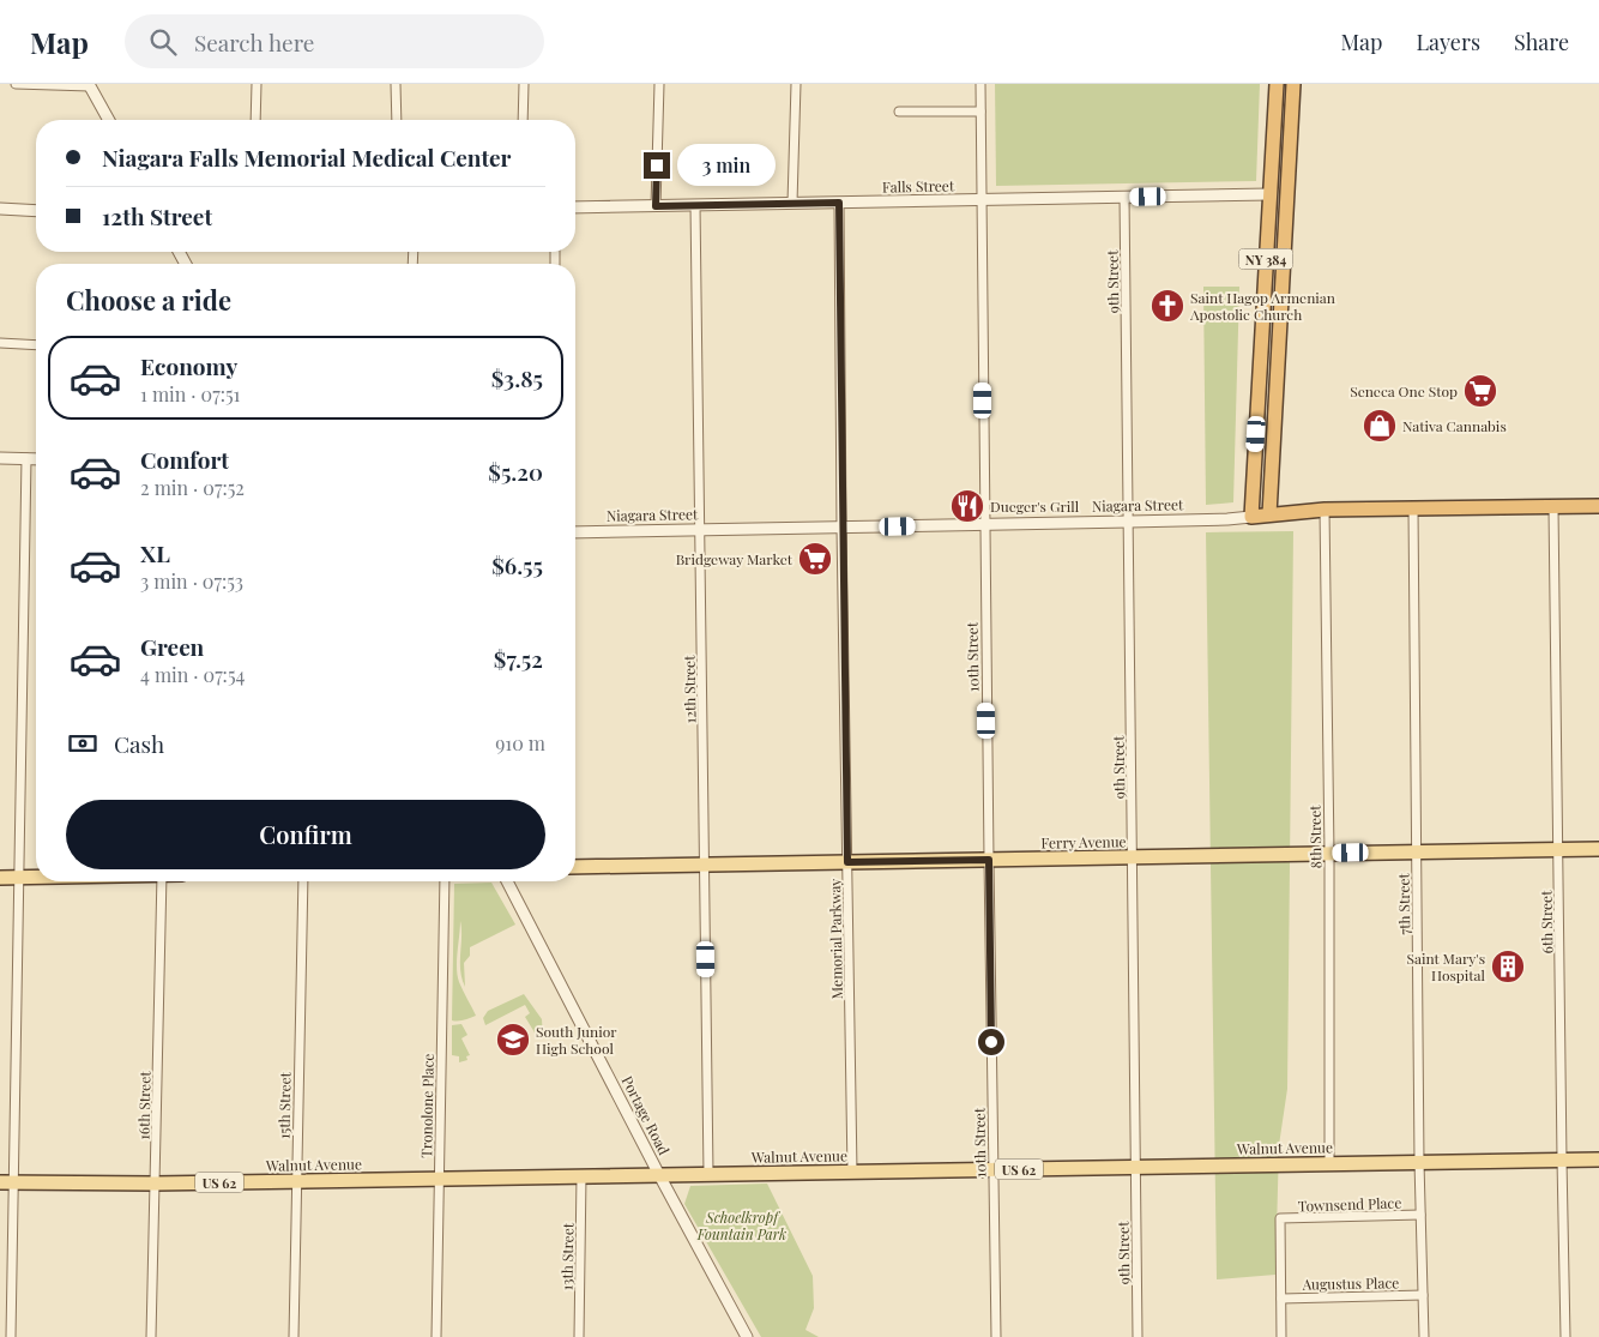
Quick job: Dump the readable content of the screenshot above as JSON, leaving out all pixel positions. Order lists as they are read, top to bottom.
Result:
{
  "streets": {
    "highway": ["NY 384", "Niagara Street"],
    "main road": ["Ferry Avenue", "Walnut Avenue", "US 62"],
    "street": [
      "Falls Street",
      "9th Street",
      "10th Street",
      "12th Street",
      "8th Street",
      "7th Street",
      "6th Street",
      "Memorial Parkway",
      "16th Street",
      "15th Street",
      "Tronolone Place",
      "Portage Road",
      "Townsend Place",
      "13th Street",
      "Augustus Place"
    ]
  },
  "crossings": [
    ["Falls Street", "NY 384"],
    ["Falls Street", "9th Street"],
    ["Falls Street", "10th Street"],
    ["Falls Street", "12th Street"],
    ["Falls Street", "Memorial Parkway"],
    ["NY 384", "Niagara Street"],
    ["9th Street", "Niagara Street"],
    ["9th Street", "Ferry Avenue"],
    ["9th Street", "Walnut Avenue"],
    ["Niagara Street", "10th Street"],
    ["Niagara Street", "12th Street"],
    ["Niagara Street", "8th Street"],
    ["Niagara Street", "7th Street"],
    ["Niagara Street", "6th Street"],
    ["Niagara Street", "Memorial Parkway"],
    ["10th Street", "Ferry Avenue"],
    ["10th Street", "Walnut Avenue"],
    ["12th Street", "Ferry Avenue"],
    ["12th Street", "Walnut Avenue"],
    ["8th Street", "Ferry Avenue"],
    ["8th Street", "Walnut Avenue"],
    ["Ferry Avenue", "7th Street"],
    ["Ferry Avenue", "6th Street"],
    ["Ferry Avenue", "Memorial Parkway"],
    ["7th Street", "Walnut Avenue"],
    ["7th Street", "Townsend Place"],
    ["7th Street", "Augustus Place"],
    ["6th Street", "Walnut Avenue"],
    ["Memorial Parkway", "Walnut Avenue"],
    ["16th Street", "Walnut Avenue"],
    ["15th Street", "Walnut Avenue"],
    ["Tronolone Place", "Walnut Avenue"],
    ["Portage Road", "Walnut Avenue"],
    ["Walnut Avenue", "13th Street"],
    ["Townsend Place", "Augustus Place"]
  ],
  "parks": ["Schoelkropf Fountain Park"],
  "places": {
    "church": ["Saint Hagop Armenian Apostolic Church"],
    "supermarket": ["Seneca One Stop", "Bridgeway Market"],
    "shop": ["Nativa Cannabis"],
    "restaurant": ["Dueger's Grill"],
    "building": ["Saint Mary's Hospital"],
    "school or university": ["South Junior High School"]
  },
  "page": {
    "header": "Map",
    "search": "Search here",
    "nav": ["Map", "Layers", "Share"],
    "banner": ["Niagara Falls Memorial Medical Center", "12th Street"],
    "bubble": "3 min",
    "heading": "Choose a ride",
    "list": [
      {
        "name": "Economy",
        "note": "1 min · 07:51",
        "value": "$3.85"
      },
      {
        "name": "Comfort",
        "note": "2 min · 07:52",
        "value": "$5.20"
      },
      {
        "name": "XL",
        "note": "3 min · 07:53",
        "value": "$6.55"
      },
      {
        "name": "Green",
        "note": "4 min · 07:54",
        "value": "$7.52"
      }
    ],
    "pay": ["Cash", "910 m"],
    "buttons": "Confirm"
  }
}
